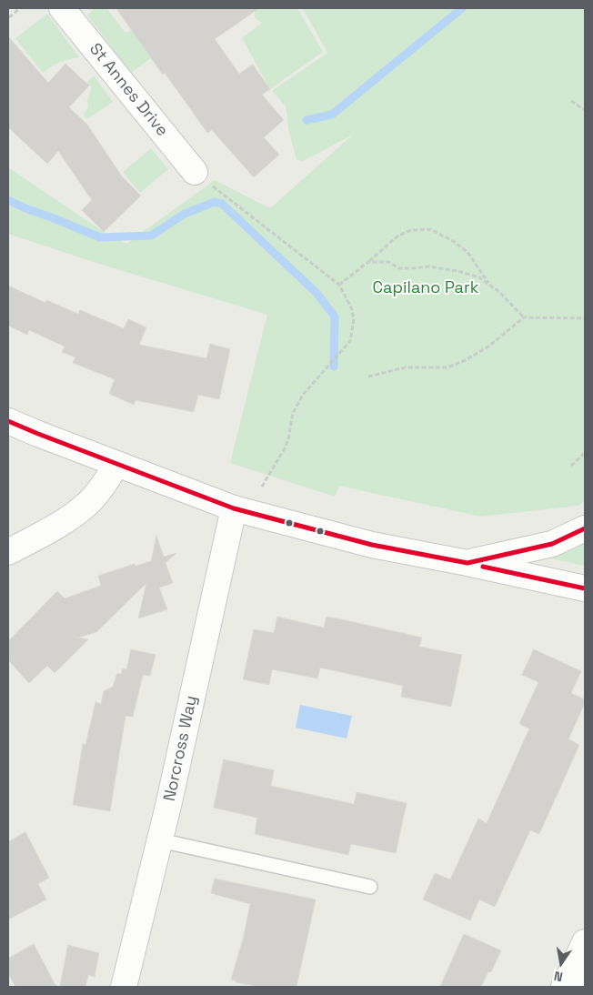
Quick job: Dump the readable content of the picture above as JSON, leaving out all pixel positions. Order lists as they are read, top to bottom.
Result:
{
  "streets": {
    "street": ["St Annes Drive", "Norcross Way"]
  },
  "parks": ["Capilano Park"],
  "north": "bottom"
}
